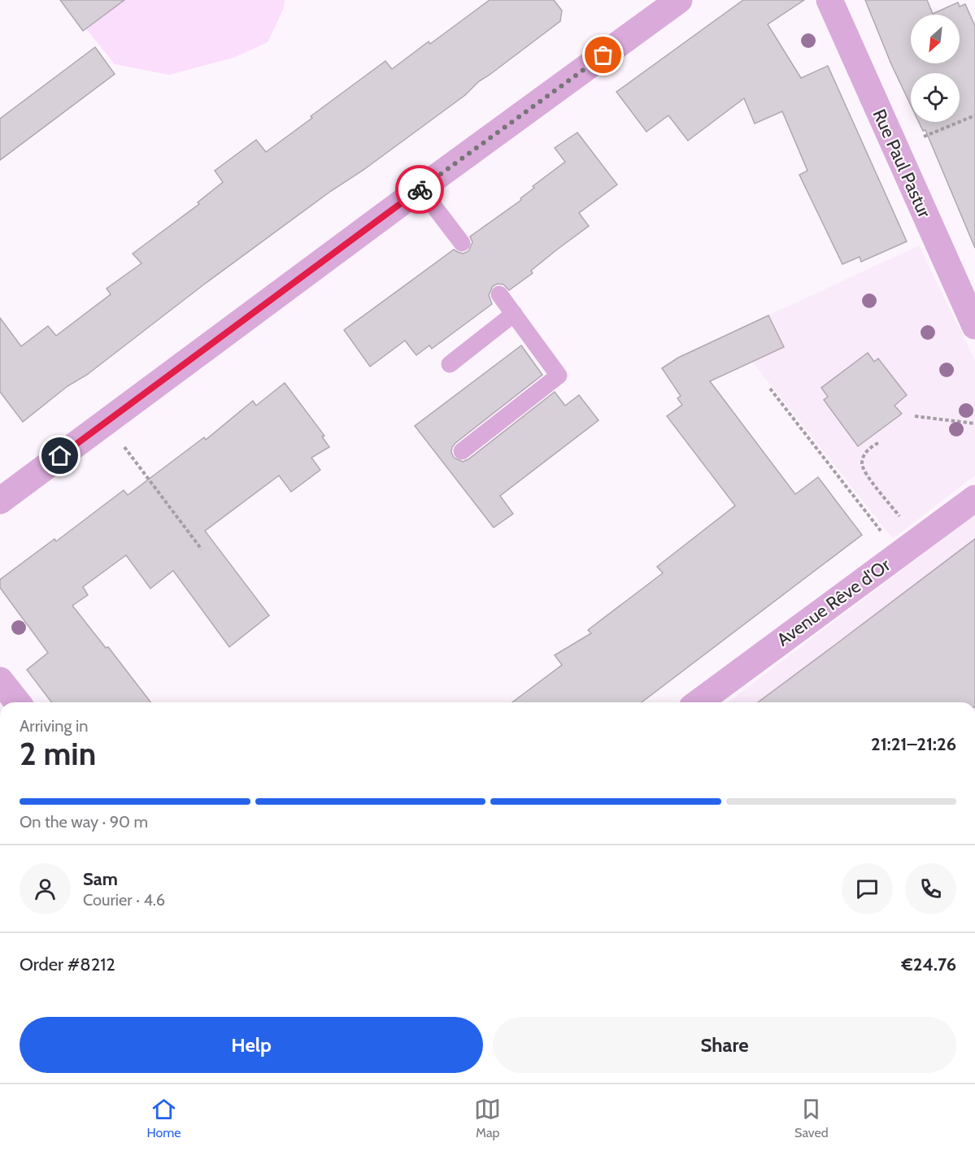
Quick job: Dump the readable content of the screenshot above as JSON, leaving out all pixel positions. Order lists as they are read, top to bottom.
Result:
{
  "streets": {
    "street": ["Rue Paul Pastur", "Avenue Rêve d'Or"]
  },
  "north": "bottom left",
  "page": {
    "heading": ["2 min", "Arriving in", "21:21–21:26"],
    "panel": [
      "Sam",
      "Courier · 4.6",
      "Order #8212",
      "€24.76"
    ],
    "bar": "On the way · 90 m",
    "buttons": ["Help", "Share"],
    "tabs": ["Home", "Map", "Saved"]
  }
}
